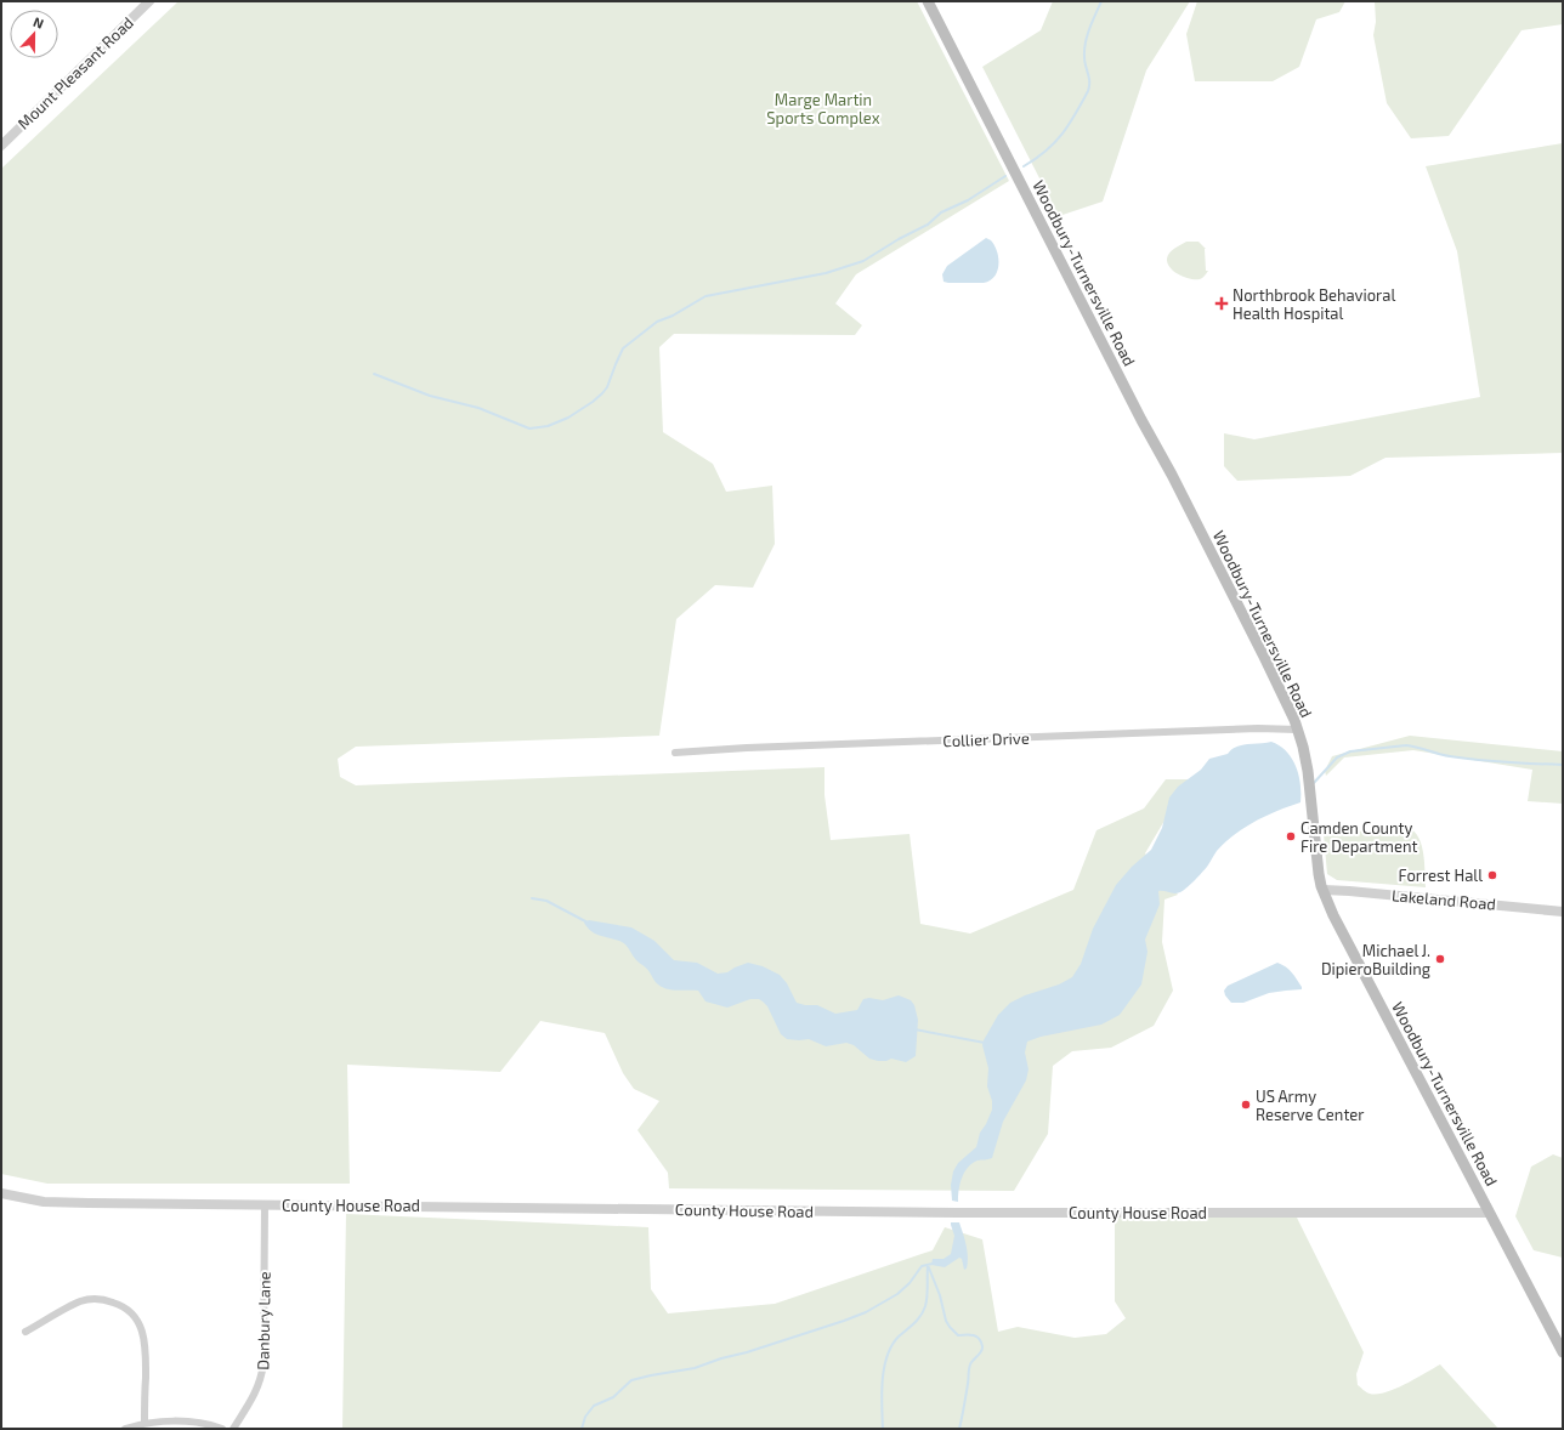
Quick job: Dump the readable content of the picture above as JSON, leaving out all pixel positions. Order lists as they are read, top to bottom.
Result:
{
  "streets": {
    "main road": ["Woodbury-Turnersville Road"],
    "street": [
      "Mount Pleasant Road",
      "Collier Drive",
      "Lakeland Road",
      "County House Road",
      "Danbury Lane"
    ]
  },
  "crossings": [
    ["Woodbury-Turnersville Road", "Collier Drive"],
    ["Woodbury-Turnersville Road", "Lakeland Road"],
    ["Woodbury-Turnersville Road", "County House Road"],
    ["County House Road", "Danbury Lane"]
  ],
  "parks": ["Marge Martin Sports Complex"],
  "places": {
    "health": ["Northbrook Behavioral Health Hospital"],
    "other": [
      "Camden County Fire Department",
      "Forrest Hall",
      "Michael J. DipieroBuilding",
      "US Army Reserve Center"
    ]
  },
  "north": "top"
}
